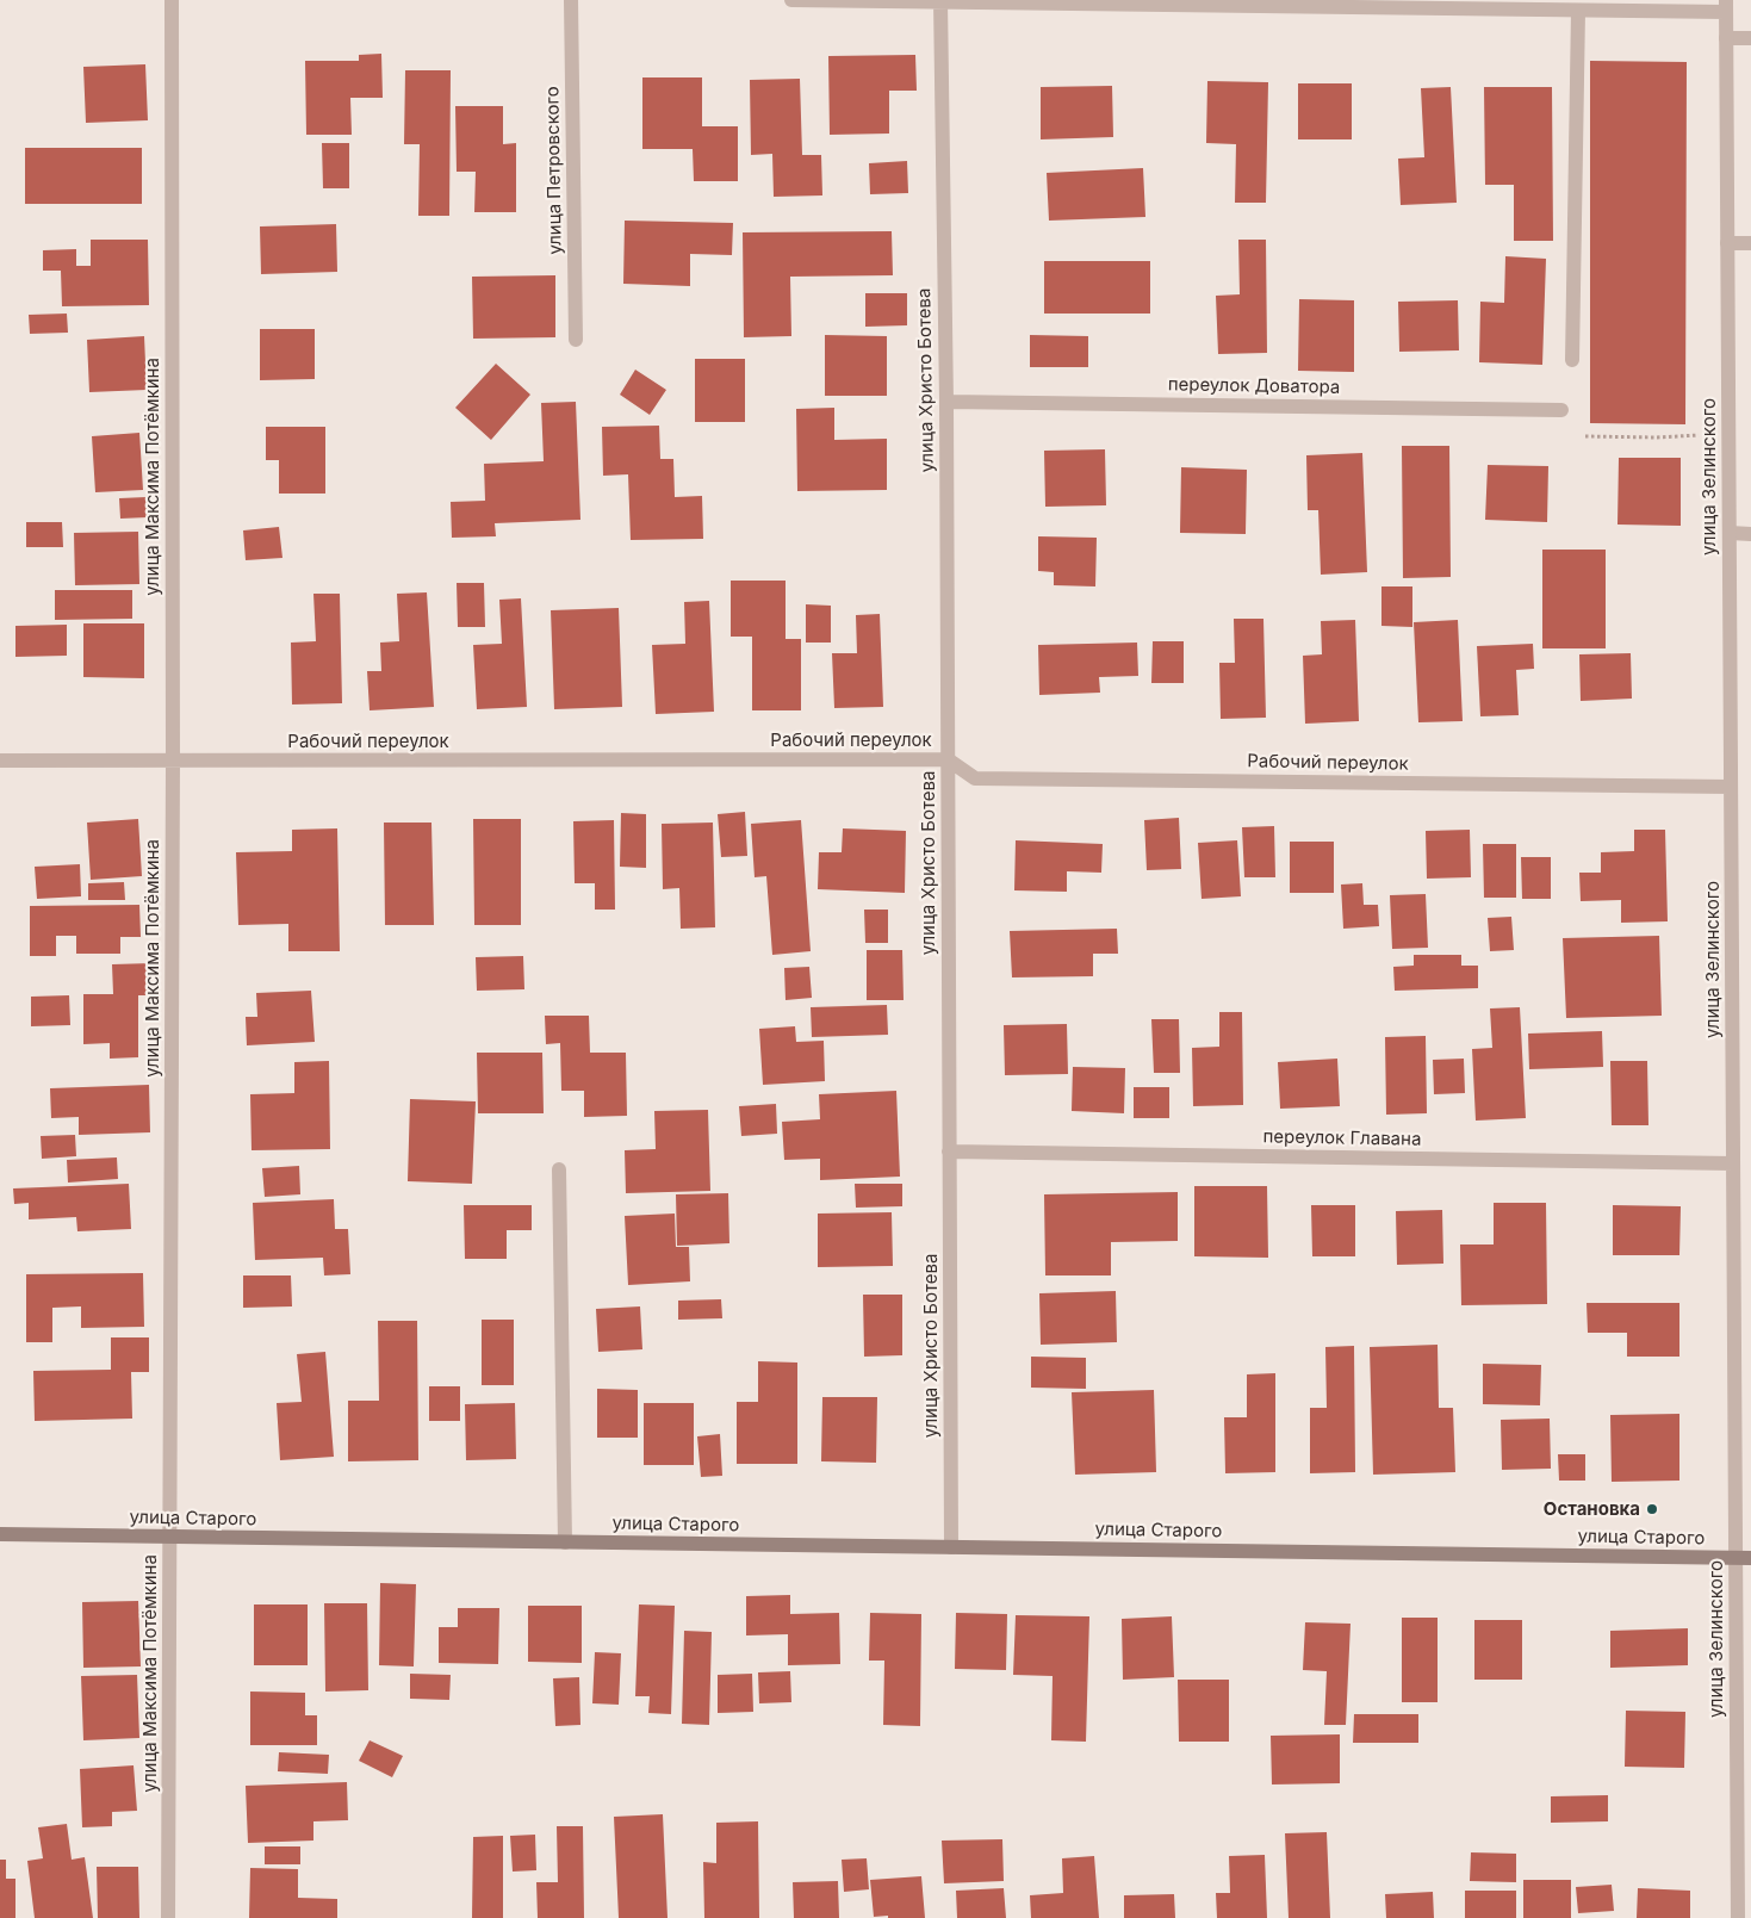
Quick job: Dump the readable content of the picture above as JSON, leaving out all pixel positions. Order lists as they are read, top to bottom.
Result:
{
  "streets": {
    "street": [
      "улица Петровского",
      "улица Христо Ботева",
      "переулок Доватора",
      "улица Максима Потёмкина",
      "улица Зелинского",
      "Рабочий переулок",
      "переулок Главана",
      "улица Старого"
    ]
  },
  "crossings": [
    ["улица Христо Ботева", "переулок Доватора"],
    ["улица Христо Ботева", "Рабочий переулок"],
    ["улица Христо Ботева", "переулок Главана"],
    ["улица Христо Ботева", "улица Старого"],
    ["улица Максима Потёмкина", "Рабочий переулок"],
    ["улица Максима Потёмкина", "улица Старого"],
    ["улица Зелинского", "Рабочий переулок"],
    ["улица Зелинского", "переулок Главана"],
    ["улица Зелинского", "улица Старого"]
  ],
  "places": ["Остановка"]
}
